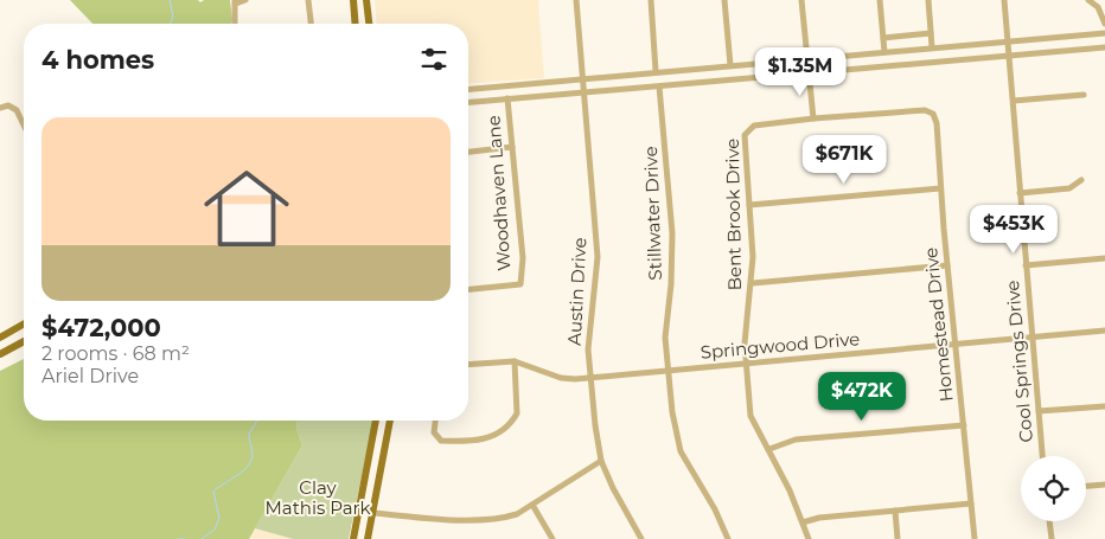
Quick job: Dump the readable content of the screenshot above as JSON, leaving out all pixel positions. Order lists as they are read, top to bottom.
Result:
{
  "streets": {
    "street": [
      "Woodhaven Lane",
      "Stillwater Drive",
      "Bent Brook Drive",
      "Austin Drive",
      "Homestead Drive",
      "Springwood Drive",
      "Cool Springs Drive"
    ]
  },
  "crossings": [
    ["Stillwater Drive", "Springwood Drive"],
    ["Bent Brook Drive", "Homestead Drive"],
    ["Bent Brook Drive", "Springwood Drive"],
    ["Austin Drive", "Springwood Drive"],
    ["Homestead Drive", "Springwood Drive"],
    ["Springwood Drive", "Cool Springs Drive"]
  ],
  "parks": ["Clay Mathis Park"],
  "page": {
    "heading": "4 homes",
    "price": [
      "$1.35M",
      "$671K",
      "$453K",
      "$472K"
    ],
    "list": [
      {
        "name": "$472,000",
        "note": "2 rooms · 68 m² · Ariel Drive"
      }
    ]
  }
}
